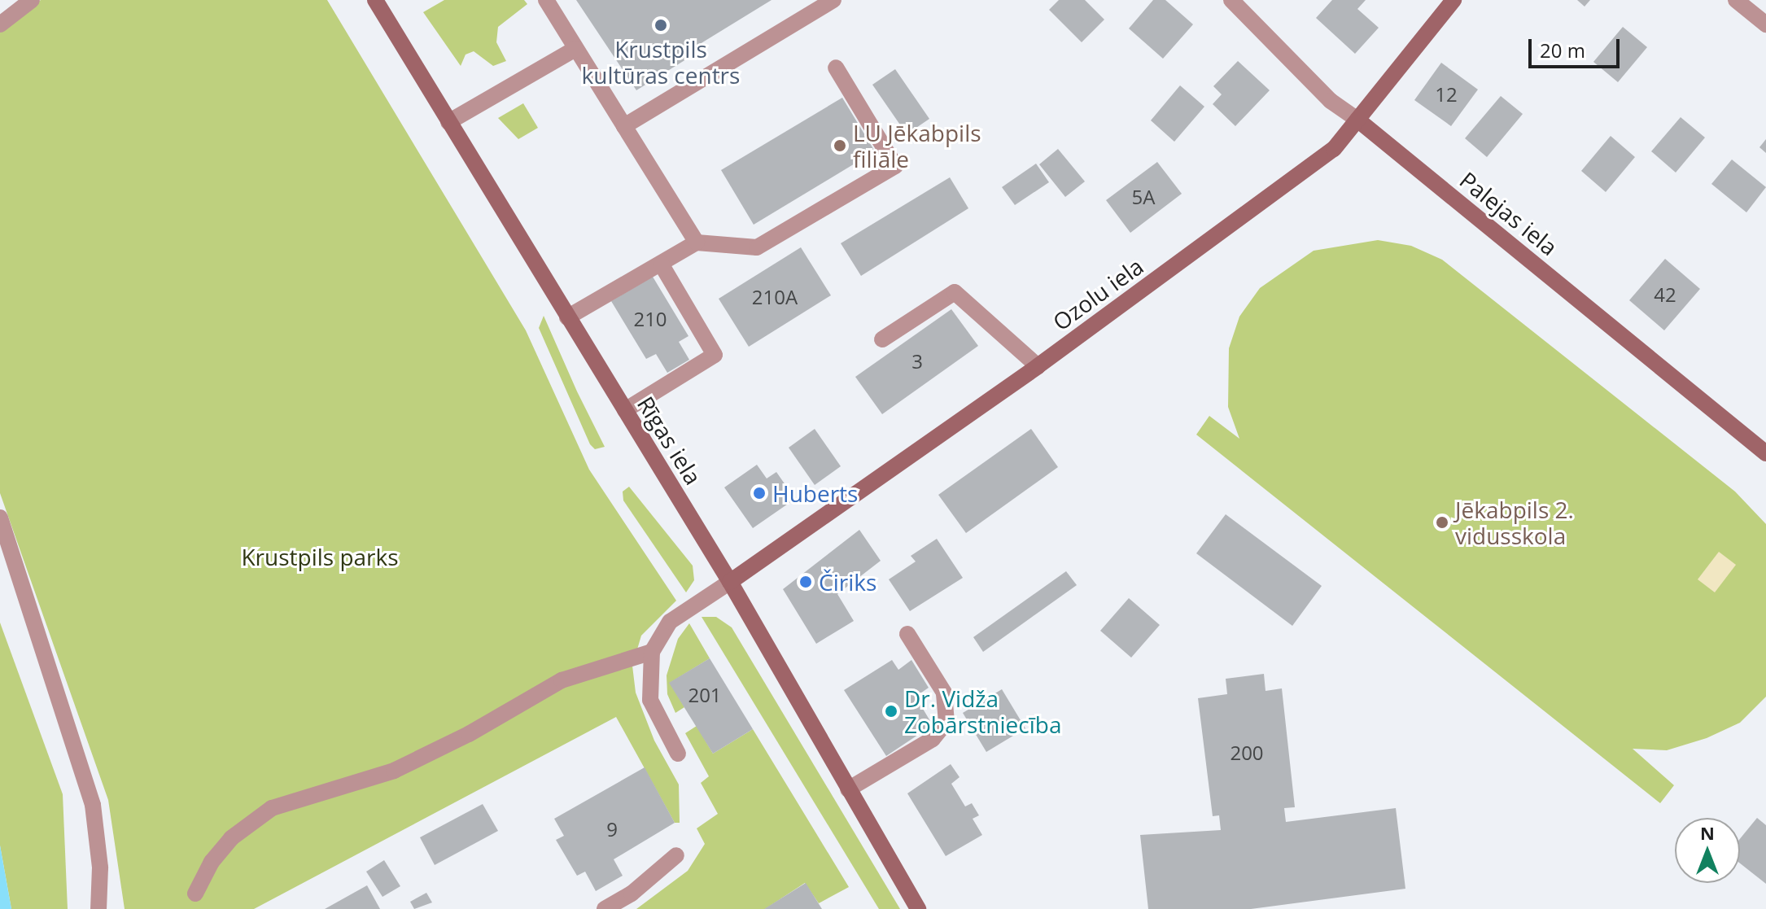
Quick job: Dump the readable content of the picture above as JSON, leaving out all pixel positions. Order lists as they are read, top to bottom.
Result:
{
  "streets": {
    "street": ["Palejas iela", "Ozolu iela", "Rīgas iela"]
  },
  "crossings": [
    ["Palejas iela", "Ozolu iela"],
    ["Ozolu iela", "Rīgas iela"]
  ],
  "parks": ["Krustpils parks"],
  "places": [
    "Krustpils kultūras centrs",
    "LU Jēkabpils filiāle",
    "Huberts",
    "Jēkabpils 2. vidusskola",
    "Čiriks",
    "Dr. Vidža Zobārstniecība"
  ],
  "house_numbers": [
    "12",
    "5A",
    "42",
    "210A",
    "210",
    "3",
    "201",
    "200",
    "9"
  ],
  "scale_bar": "20 m",
  "north": "top"
}
